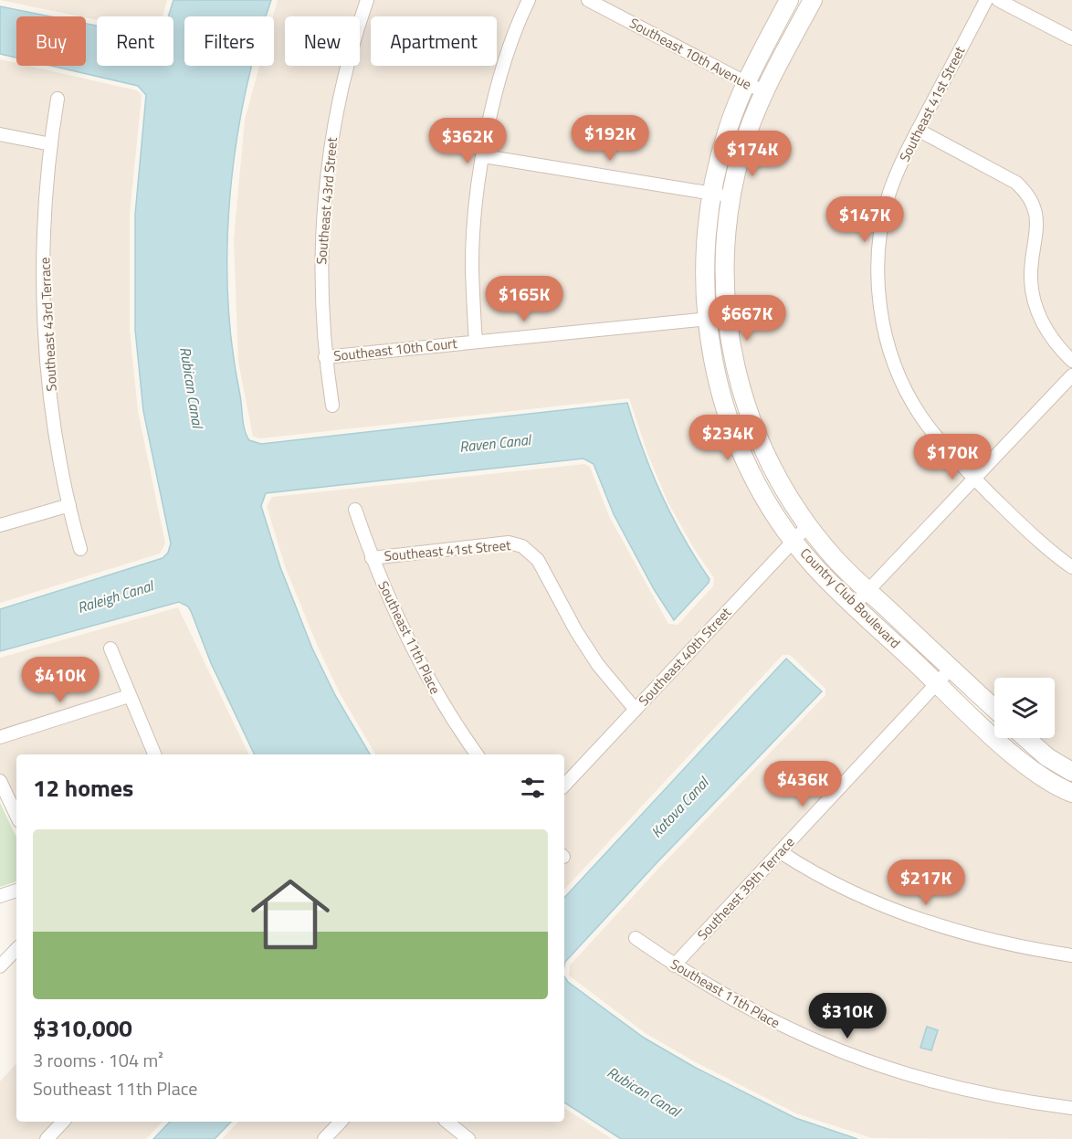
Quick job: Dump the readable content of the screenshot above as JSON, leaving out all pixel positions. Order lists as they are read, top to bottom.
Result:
{
  "streets": {
    "main road": ["Country Club Boulevard"],
    "street": [
      "Southeast 10th Avenue",
      "Southeast 41st Street",
      "Southeast 43rd Street",
      "Southeast 43rd Terrace",
      "Southeast 10th Court",
      "Southeast 11th Place",
      "Southeast 40th Street",
      "Southeast 39th Terrace"
    ]
  },
  "crossings": [
    ["Southeast 10th Avenue", "Country Club Boulevard"],
    ["Southeast 41st Street", "Southeast 11th Place"],
    ["Southeast 41st Street", "Southeast 40th Street"],
    ["Southeast 43rd Street", "Southeast 10th Court"],
    ["Southeast 10th Court", "Country Club Boulevard"],
    ["Country Club Boulevard", "Southeast 40th Street"],
    ["Country Club Boulevard", "Southeast 39th Terrace"],
    ["Southeast 11th Place", "Southeast 39th Terrace"]
  ],
  "water": [
    "Rubican Canal",
    "Raven Canal",
    "Raleigh Canal",
    "Katova Canal"
  ],
  "page": {
    "chip": [
      "Buy",
      "Rent",
      "Filters",
      "New",
      "Apartment"
    ],
    "price": [
      "$192K",
      "$362K",
      "$174K",
      "$147K",
      "$165K",
      "$667K",
      "$234K",
      "$170K",
      "$410K",
      "$436K",
      "$217K",
      "$310K"
    ],
    "heading": "12 homes",
    "list": [
      {
        "name": "$310,000",
        "note": "3 rooms · 104 m² · Southeast 11th Place"
      }
    ]
  }
}
